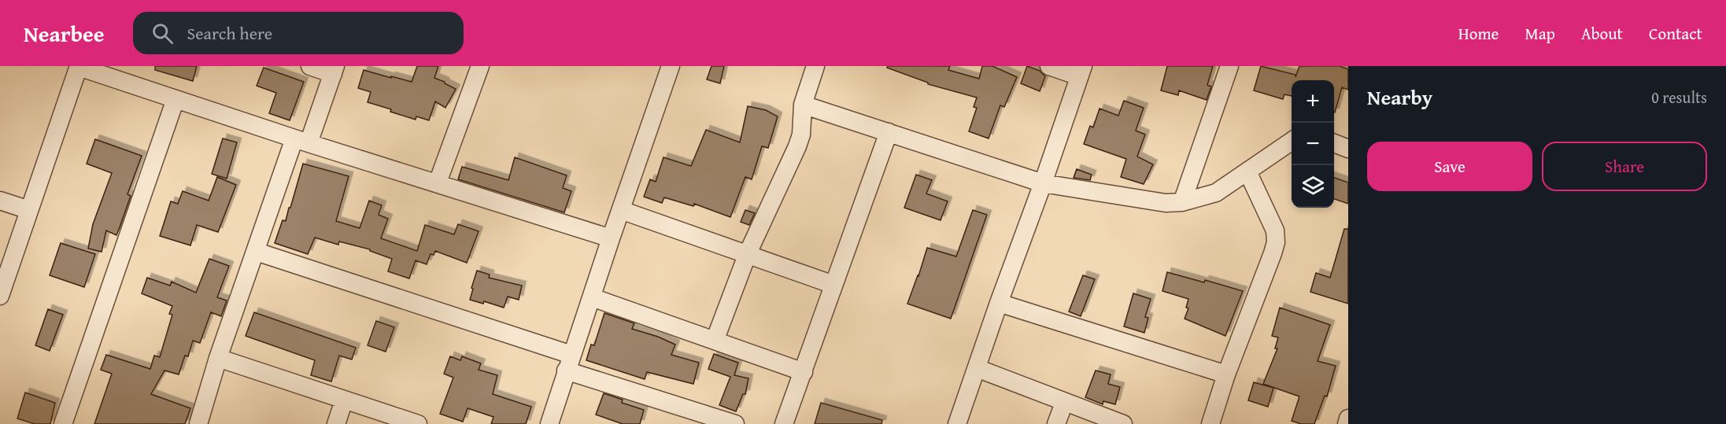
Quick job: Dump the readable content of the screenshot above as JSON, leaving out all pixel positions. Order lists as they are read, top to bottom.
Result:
{
  "page": {
    "header": "Nearbee",
    "search": "Search here",
    "nav": [
      "Home",
      "Map",
      "About",
      "Contact"
    ],
    "heading": ["Nearby", "0 results"],
    "map_buttons": ["+", "−"],
    "buttons": ["Save", "Share"]
  }
}
